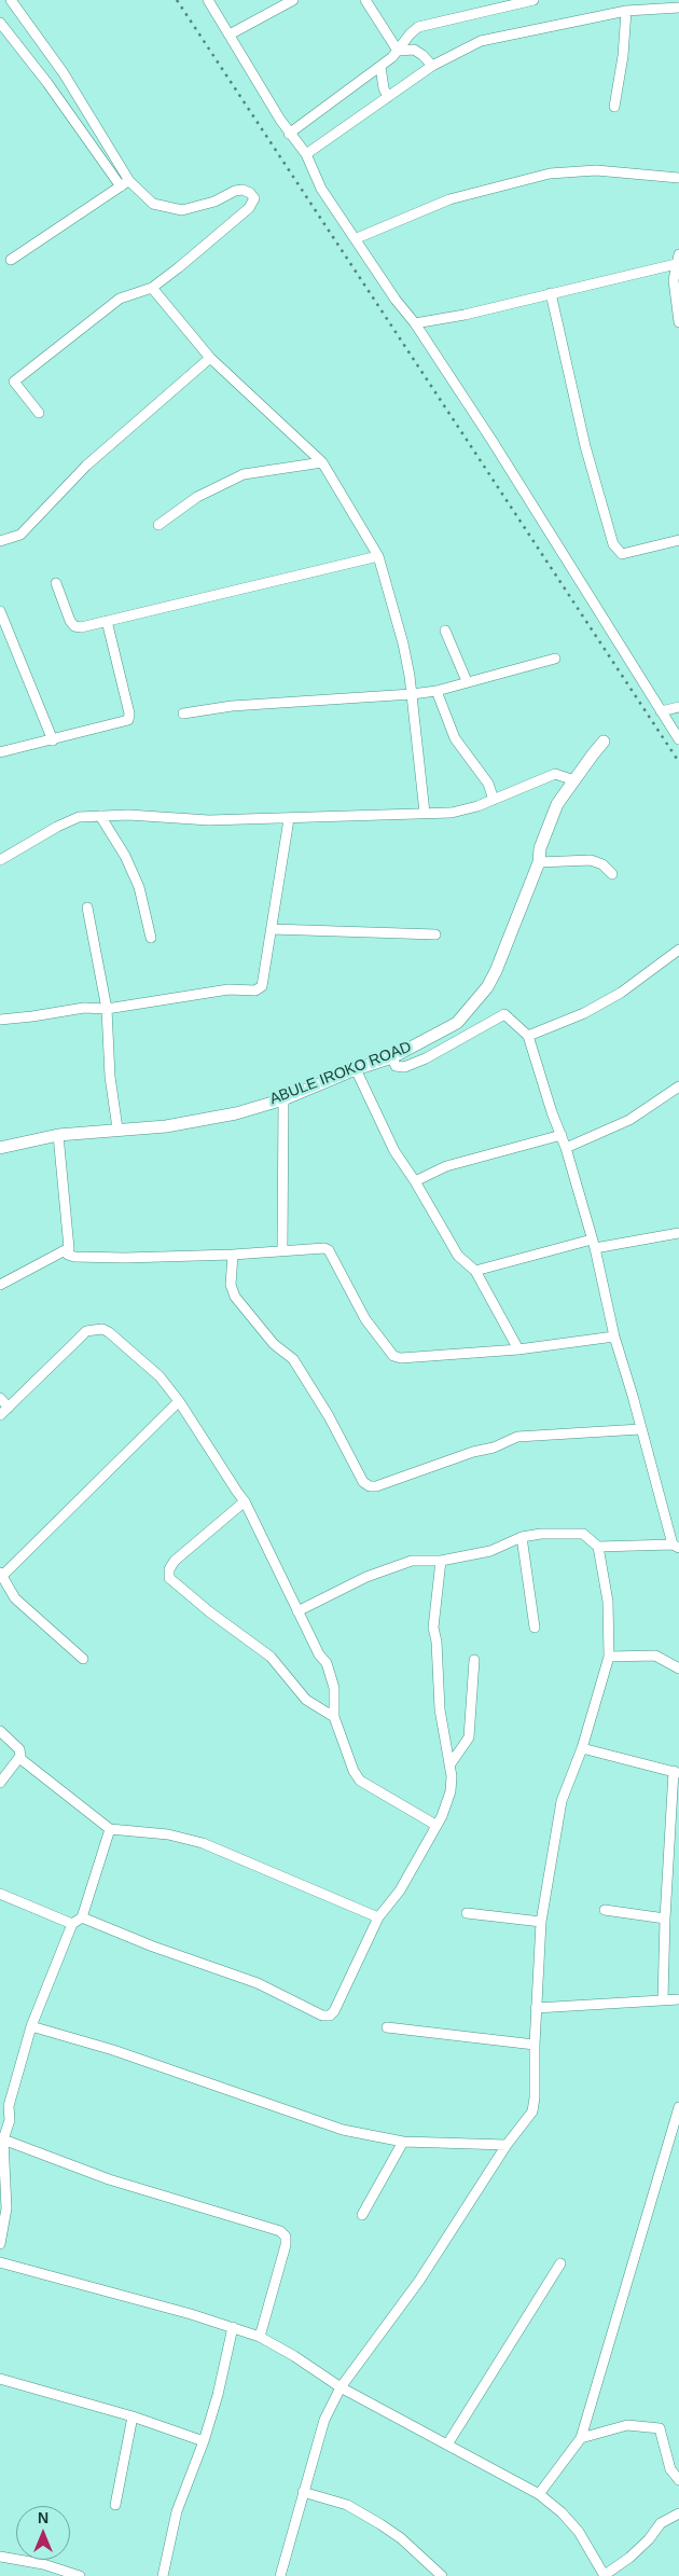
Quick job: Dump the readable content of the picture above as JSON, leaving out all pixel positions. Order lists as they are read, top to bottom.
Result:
{
  "streets": {
    "street": ["ABULE IROKO ROAD"]
  },
  "north": "top"
}
